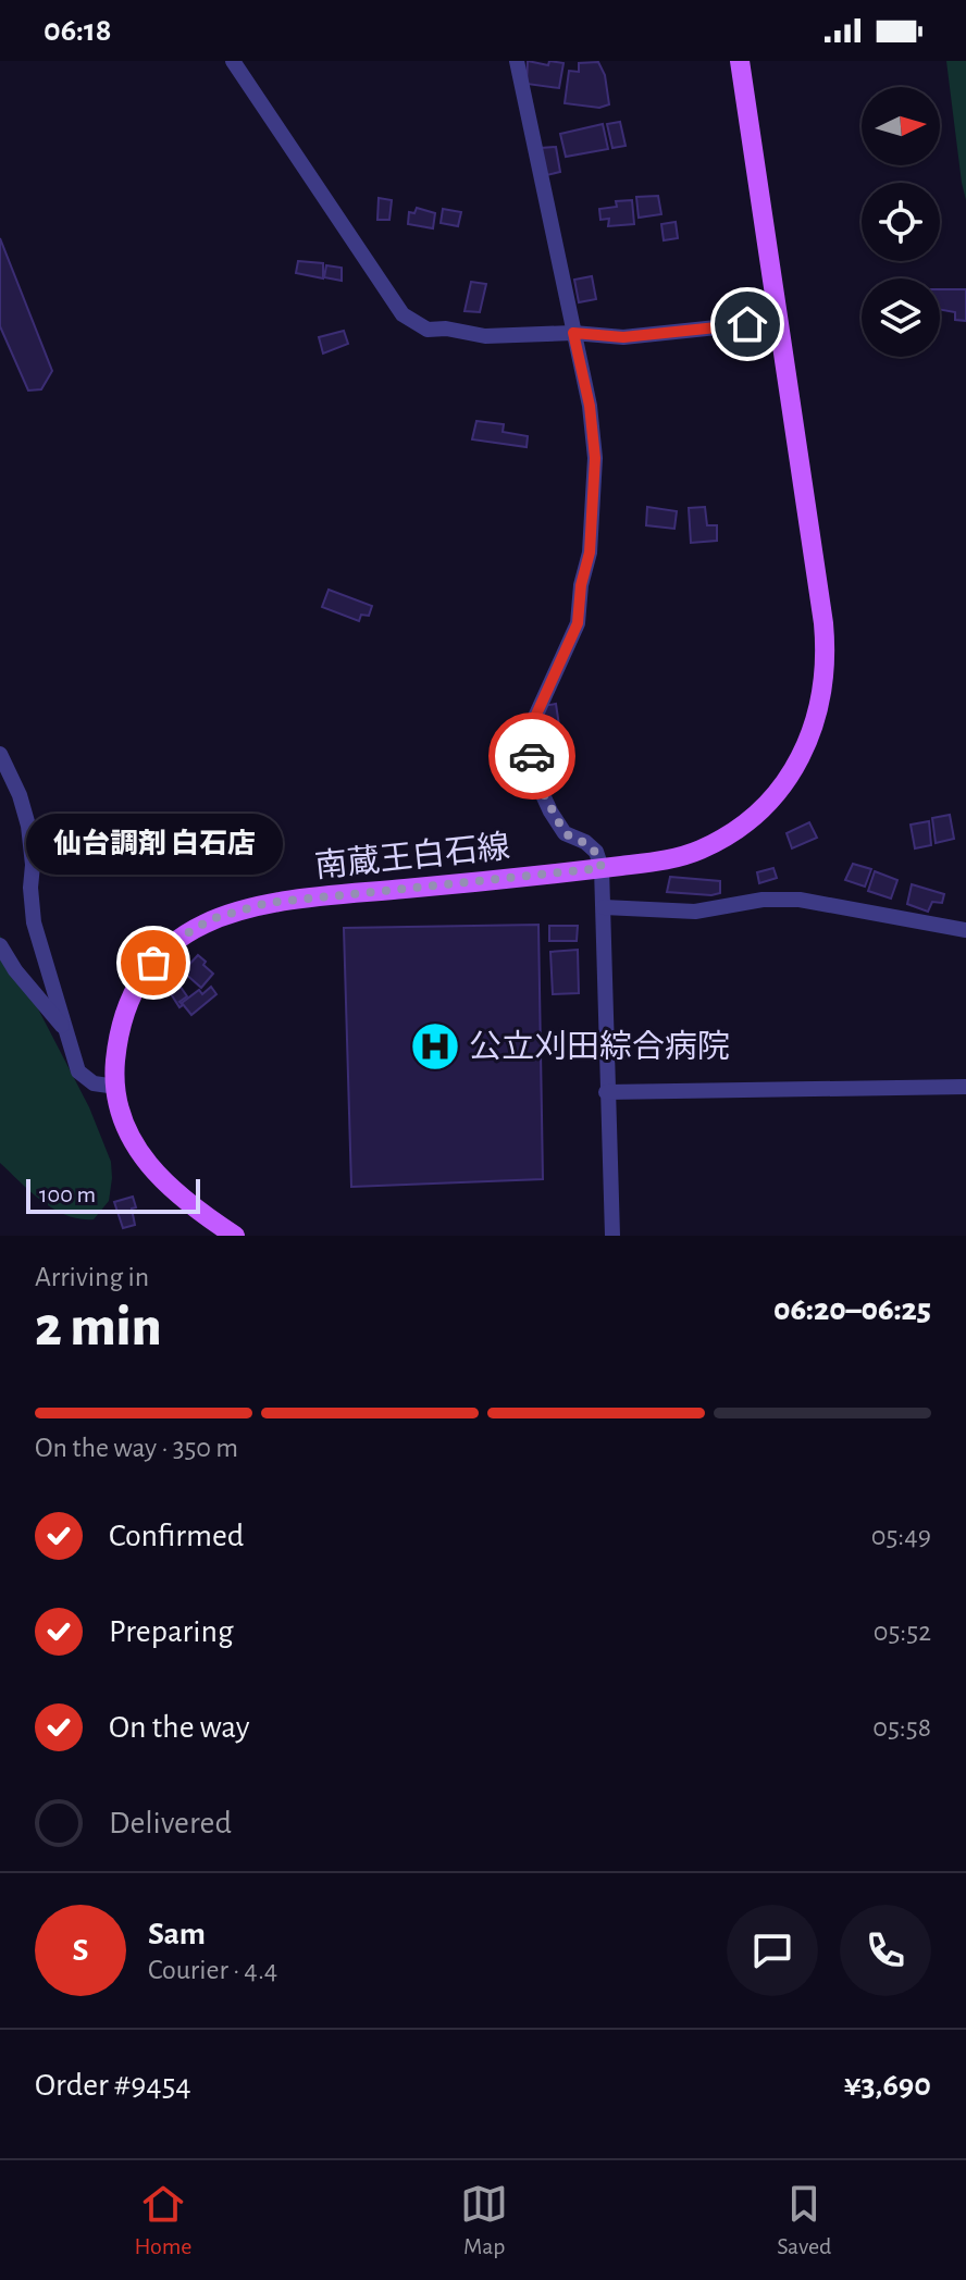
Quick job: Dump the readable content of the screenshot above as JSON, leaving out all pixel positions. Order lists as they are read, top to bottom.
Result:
{
  "streets": {
    "main road": ["南蔵王白石線"]
  },
  "places": {
    "other": ["仙台調剤 白石店"],
    "hospital": ["公立刈田綜合病院"]
  },
  "scale_bar": "100 m",
  "north": "right",
  "page": {
    "status": "06:18",
    "bubble": "仙台調剤 白石店",
    "scale": "100 m",
    "heading": ["2 min", "Arriving in", "06:20–06:25"],
    "panel": [
      "Sam",
      "Courier · 4.4",
      "Order #9454",
      "¥3,690"
    ],
    "bar": "On the way · 350 m",
    "list": [
      ["Confirmed", "05:49"],
      ["Preparing", "05:52"],
      ["On the way", "05:58"],
      "Delivered"
    ],
    "round": "S",
    "tabs": ["Home", "Map", "Saved"]
  }
}
